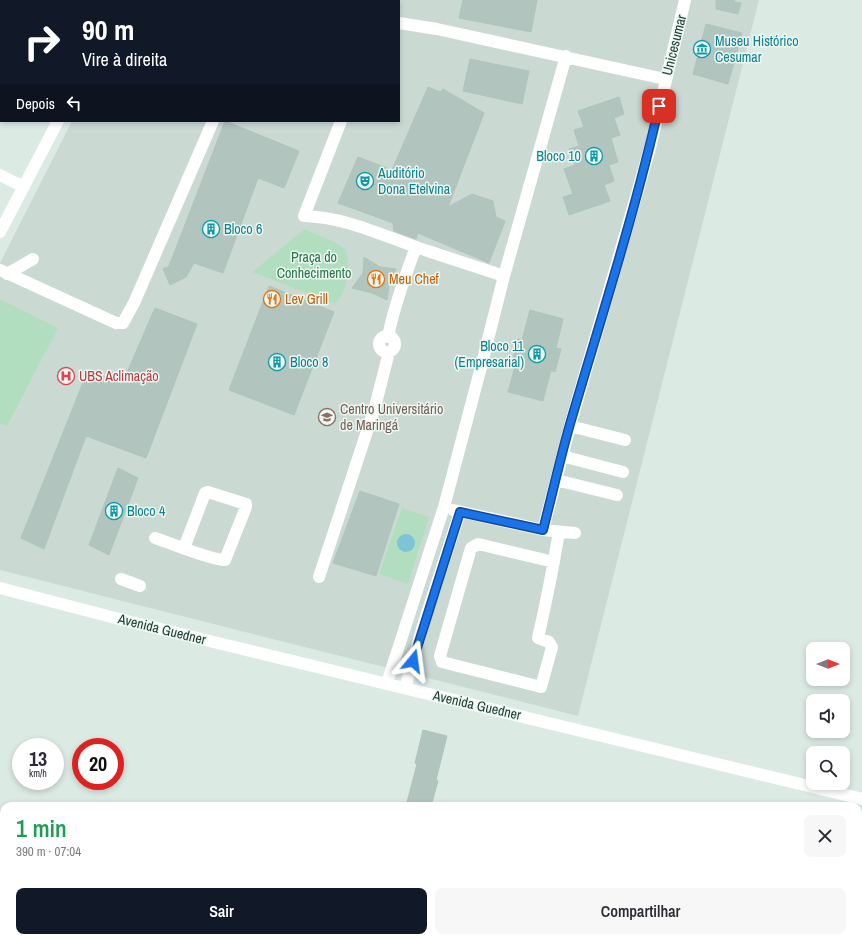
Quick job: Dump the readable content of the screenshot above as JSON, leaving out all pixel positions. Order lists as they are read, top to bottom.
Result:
{
  "streets": {
    "street": ["Unicesumar", "Avenida Guedner"]
  },
  "parks": ["Praça do Conhecimento"],
  "places": {
    "museum": ["Museu Histórico Cesumar"],
    "building": [
      "Bloco 10",
      "Bloco 6",
      "Bloco 11 (Empresarial)",
      "Bloco 8",
      "Bloco 4"
    ],
    "theatre": ["Auditório Dona Etelvina"],
    "restaurant": ["Meu Chef", "Lev Grill"],
    "hospital": ["UBS Aclimação"],
    "school or university": ["Centro Universitário de Maringá"]
  },
  "north": "right",
  "page": {
    "turn": ["90 m", "Vire à direita"],
    "then": "Depois",
    "speed": "13 km/h",
    "limit": "20",
    "heading": ["1 min", "390 m · 07:04"],
    "buttons": ["Sair", "Compartilhar"]
  }
}
